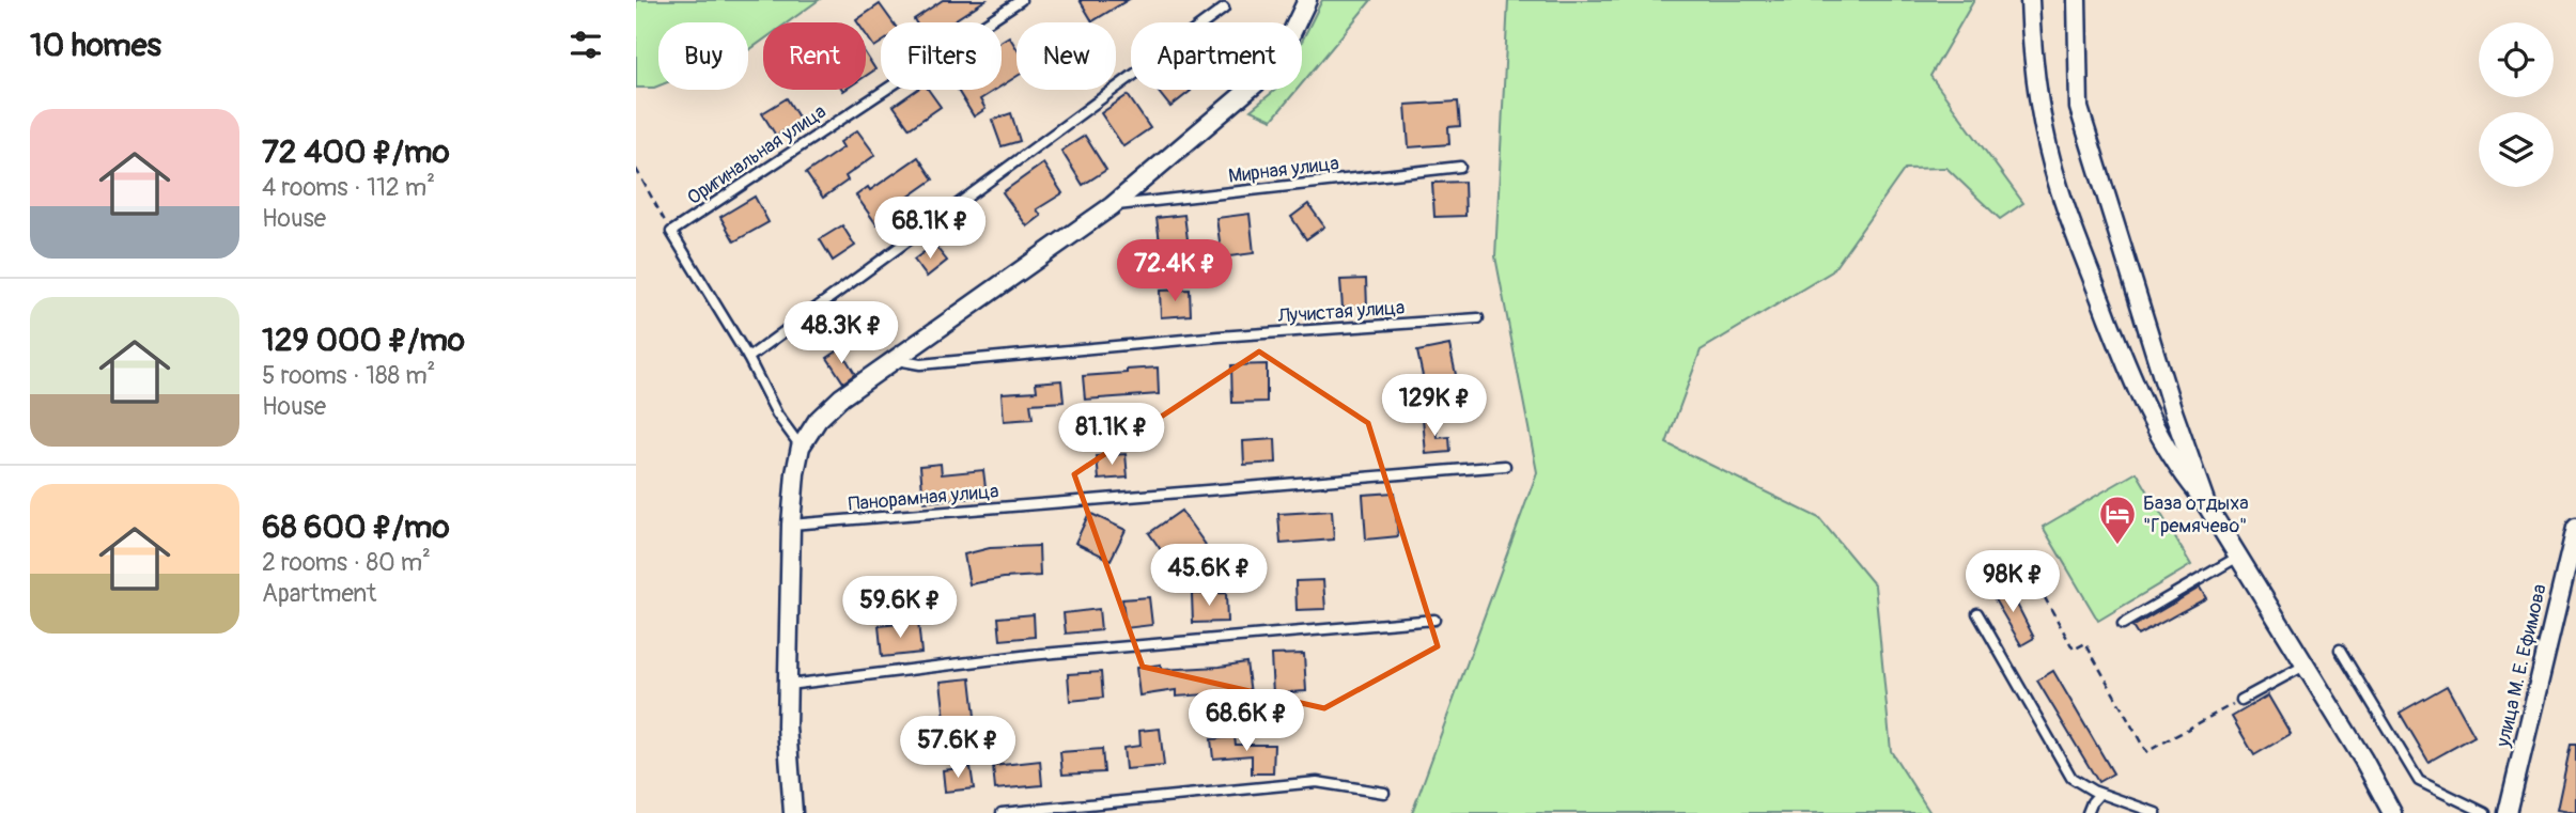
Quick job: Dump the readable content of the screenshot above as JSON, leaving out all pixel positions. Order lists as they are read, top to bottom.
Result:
{
  "streets": {
    "street": ["улица М. Е. Ефимова"],
    "lane": [
      "Оригинальная улица",
      "Мирная улица",
      "Лучистая улица",
      "Панорамная улица"
    ]
  },
  "places": {
    "hotel": ["База отдыха \"Гремячево\""]
  },
  "page": {
    "heading": "10 homes",
    "chip": [
      "Buy",
      "Rent",
      "Filters",
      "New",
      "Apartment"
    ],
    "list": [
      {
        "name": "72 400 ₽/mo",
        "note": "4 rooms · 112 m² · House"
      },
      {
        "name": "129 000 ₽/mo",
        "note": "5 rooms · 188 m² · House"
      },
      {
        "name": "68 600 ₽/mo",
        "note": "2 rooms · 80 m² · Apartment"
      }
    ],
    "price": [
      "68.1K ₽",
      "72.4K ₽",
      "48.3K ₽",
      "129K ₽",
      "81.1K ₽",
      "45.6K ₽",
      "98K ₽",
      "59.6K ₽",
      "68.6K ₽",
      "57.6K ₽"
    ]
  }
}
